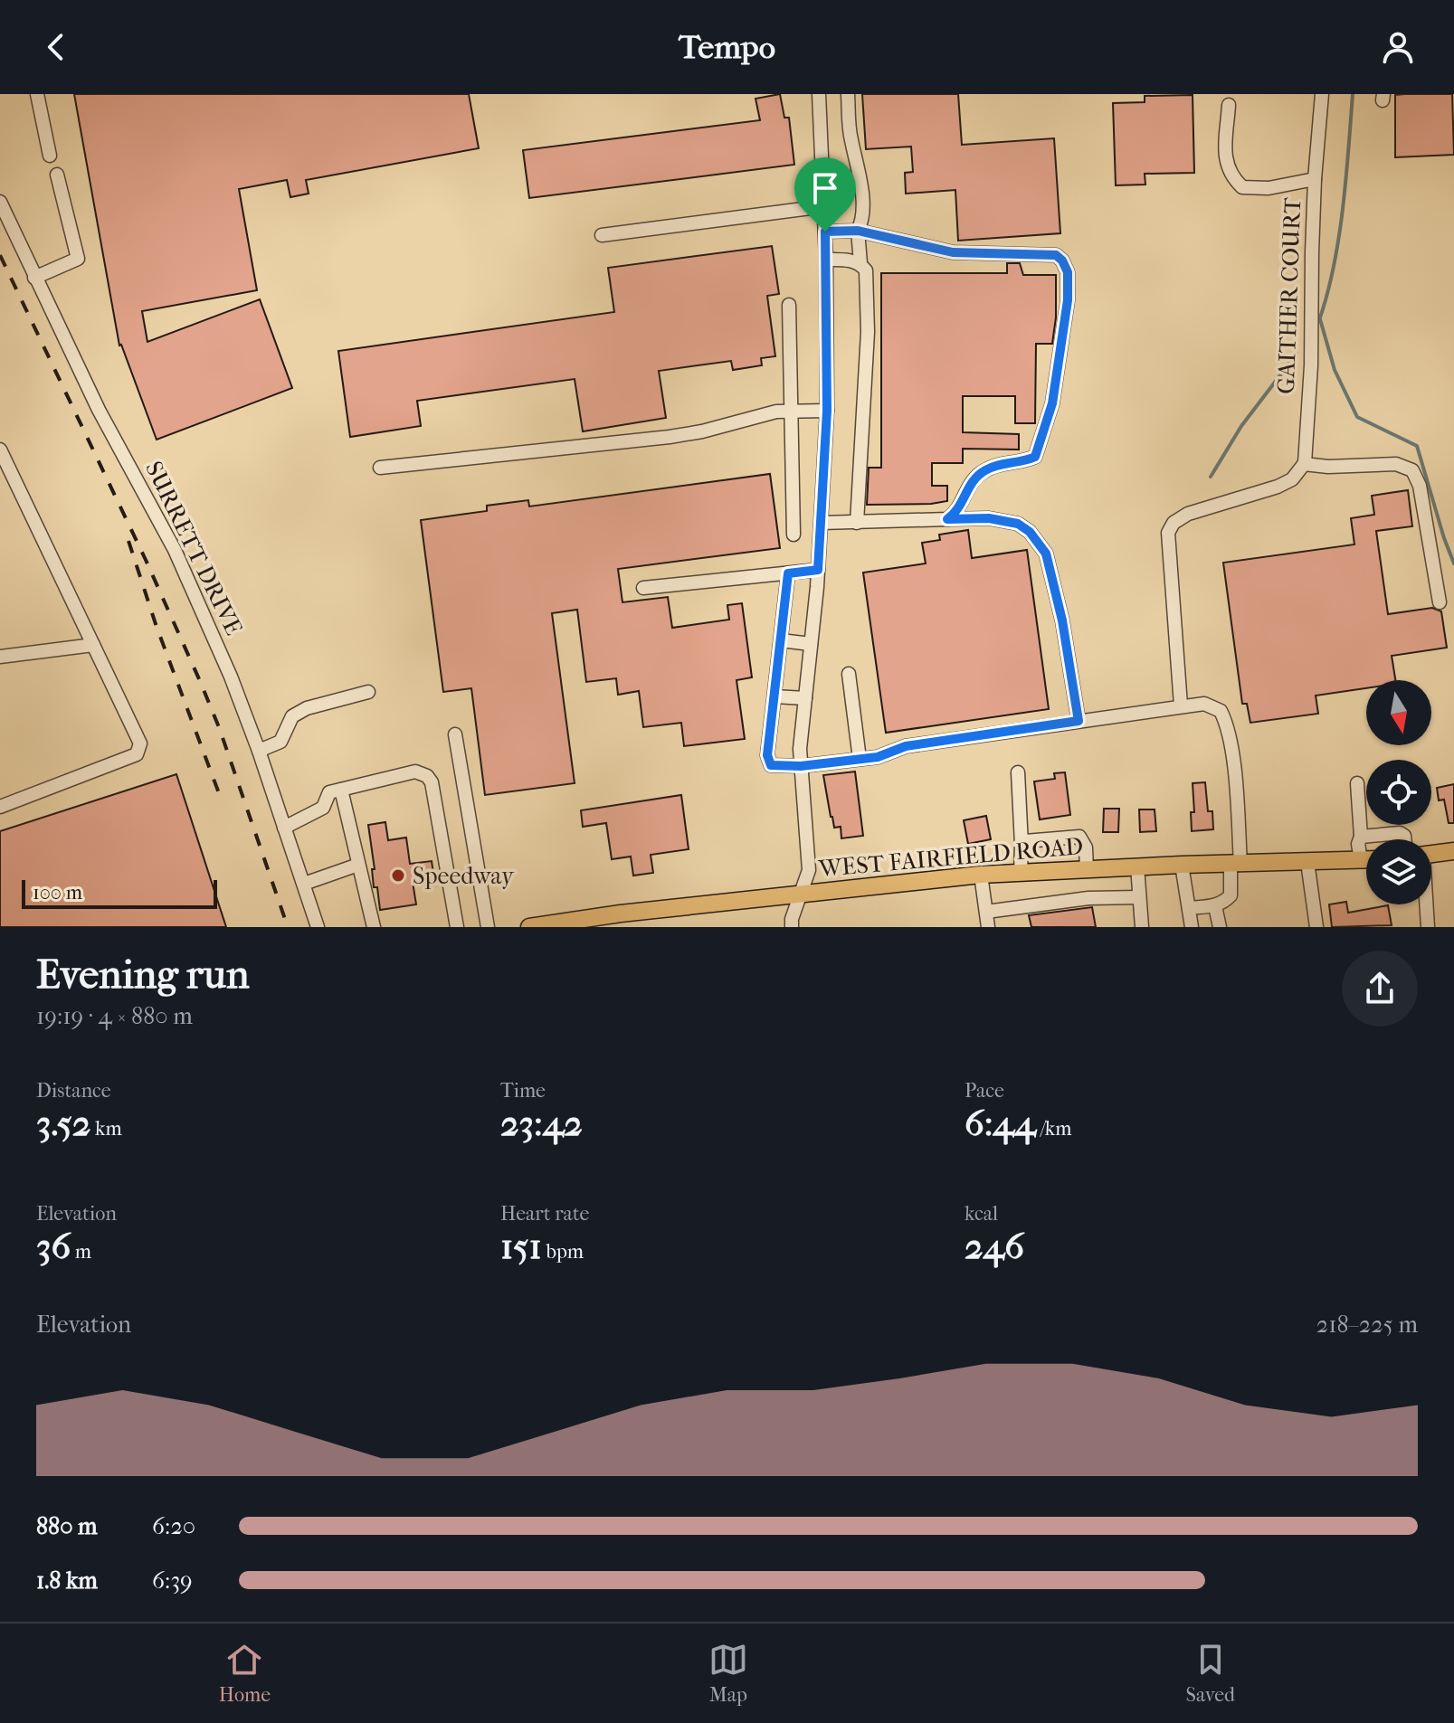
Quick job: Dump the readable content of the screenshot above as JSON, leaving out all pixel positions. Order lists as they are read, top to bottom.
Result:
{
  "streets": {
    "main road": ["WEST FAIRFIELD ROAD"],
    "street": ["GAITHER COURT", "SURRETT DRIVE"]
  },
  "places": ["Speedway"],
  "scale_bar": "100 m",
  "north": "bottom",
  "page": {
    "header": "Tempo",
    "scale": "100 m",
    "heading": ["Evening run", "19:19 · 4 × 880 m"],
    "stats": [
      ["Distance", "3.52 km"],
      ["Time", "23:42"],
      ["Pace", "6:44 /km"],
      ["Elevation", "36 m"],
      ["Heart rate", "151 bpm"],
      ["kcal", "246"]
    ],
    "chart": ["Elevation", "218–225 m"],
    "list": [
      {
        "name": "880 m",
        "note": "6:20"
      },
      {
        "name": "1.8 km",
        "note": "6:39"
      }
    ],
    "tabs": ["Home", "Map", "Saved"]
  }
}
